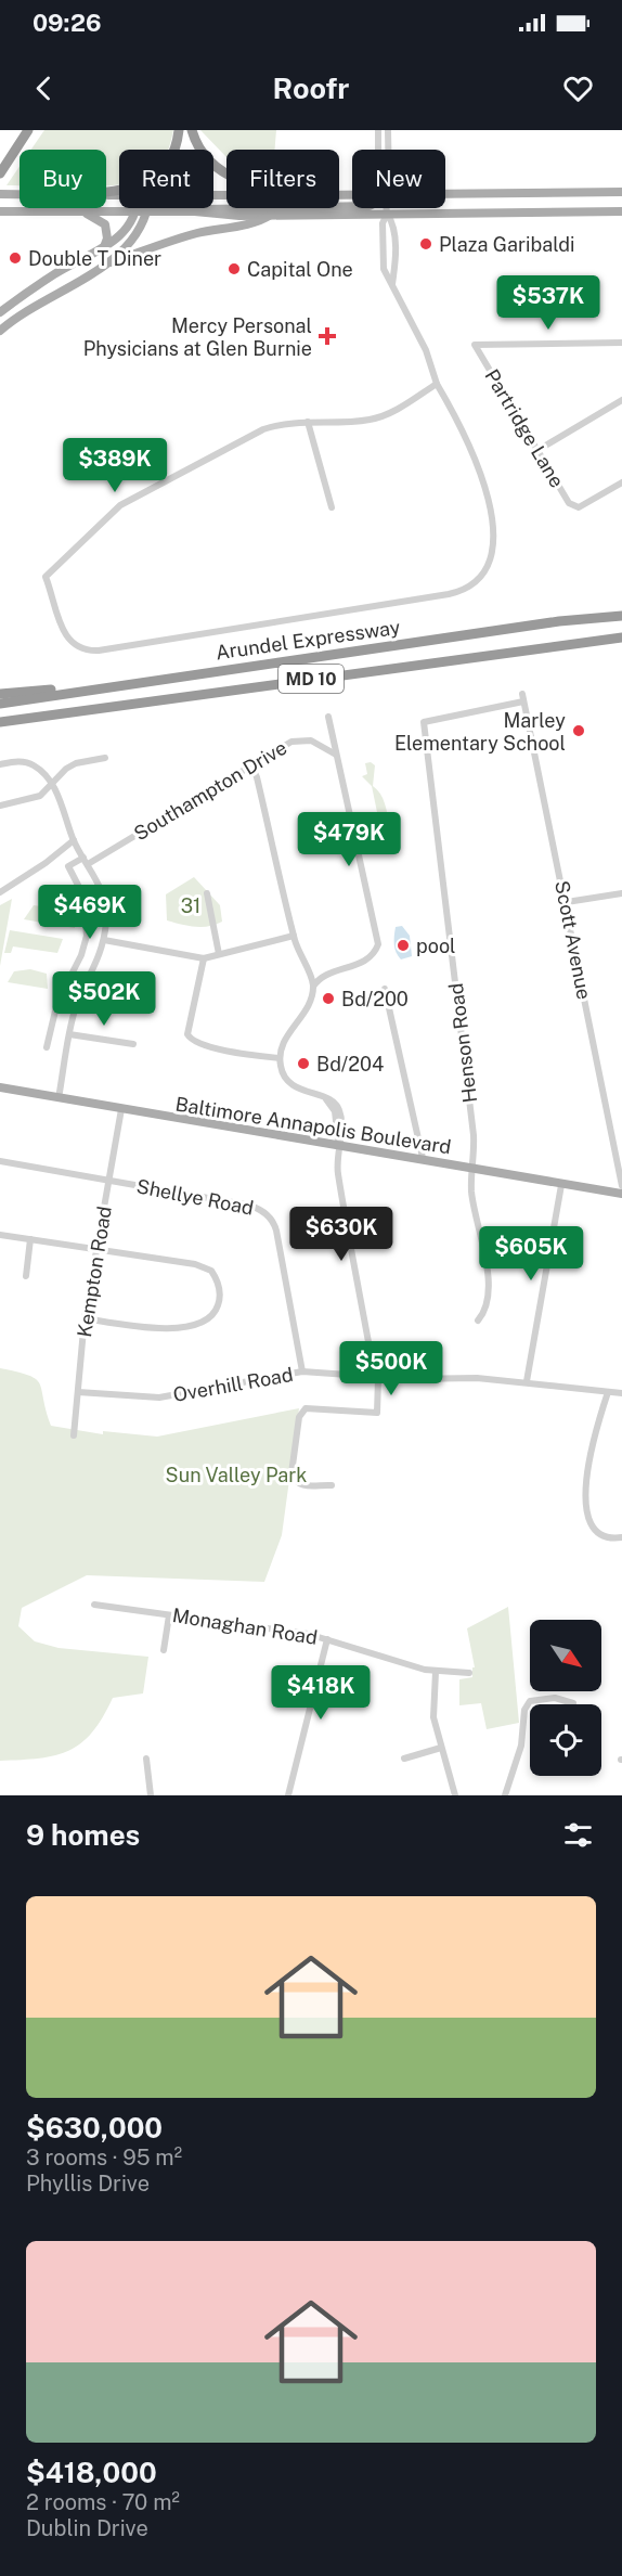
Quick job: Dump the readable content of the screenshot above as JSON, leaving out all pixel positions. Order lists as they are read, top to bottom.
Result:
{
  "streets": {
    "highway": ["Arundel Expressway", "MD 10"],
    "main road": ["Baltimore Annapolis Boulevard"],
    "street": [
      "Partridge Lane",
      "Southampton Drive",
      "Scott Avenue",
      "Henson Road",
      "Shellye Road",
      "Kempton Road",
      "Overhill Road",
      "Monaghan Road"
    ]
  },
  "crossings": [
    ["Scott Avenue", "Henson Road"],
    ["Henson Road", "Baltimore Annapolis Boulevard"],
    ["Baltimore Annapolis Boulevard", "Kempton Road"],
    ["Shellye Road", "Kempton Road"],
    ["Shellye Road", "Overhill Road"],
    ["Kempton Road", "Overhill Road"]
  ],
  "parks": ["31", "Sun Valley Park"],
  "places": {
    "other": [
      "Plaza Garibaldi",
      "Double T Diner",
      "Capital One",
      "Marley Elementary School",
      "pool",
      "Bd/200",
      "Bd/204"
    ],
    "health": ["Mercy Personal Physicians at Glen Burnie"]
  },
  "north": "bottom right",
  "page": {
    "status": "09:26",
    "header": "Roofr",
    "chip": [
      "Buy",
      "Rent",
      "Filters",
      "New"
    ],
    "price": [
      "$537K",
      "$389K",
      "$479K",
      "$469K",
      "$502K",
      "$630K",
      "$605K",
      "$500K",
      "$418K"
    ],
    "heading": "9 homes",
    "list": [
      {
        "name": "$630,000",
        "note": "3 rooms · 95 m² · Phyllis Drive"
      },
      {
        "name": "$418,000",
        "note": "2 rooms · 70 m² · Dublin Drive"
      }
    ]
  }
}
